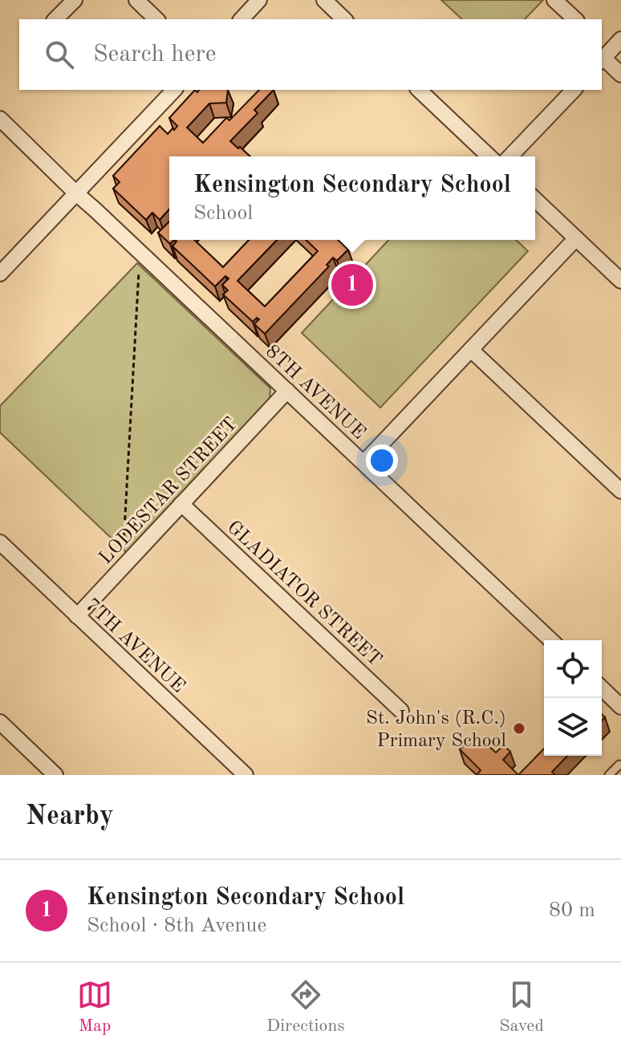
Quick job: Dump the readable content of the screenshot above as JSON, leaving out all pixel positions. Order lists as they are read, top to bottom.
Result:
{
  "streets": {
    "street": [
      "8TH AVENUE",
      "LODESTAR STREET",
      "GLADIATOR STREET",
      "7TH AVENUE"
    ]
  },
  "crossings": [
    ["8TH AVENUE", "LODESTAR STREET"],
    ["LODESTAR STREET", "GLADIATOR STREET"],
    ["LODESTAR STREET", "7TH AVENUE"]
  ],
  "places": ["St. John's (R.C.) Primary School"],
  "page": {
    "search": "Search here",
    "popup": ["Kensington Secondary School", "School"],
    "pins": "1",
    "heading": "Nearby",
    "list": [
      {
        "mark": "1",
        "name": "Kensington Secondary School",
        "note": "School · 8th Avenue",
        "value": "80 m"
      }
    ],
    "nav": ["Map", "Directions", "Saved"]
  }
}
